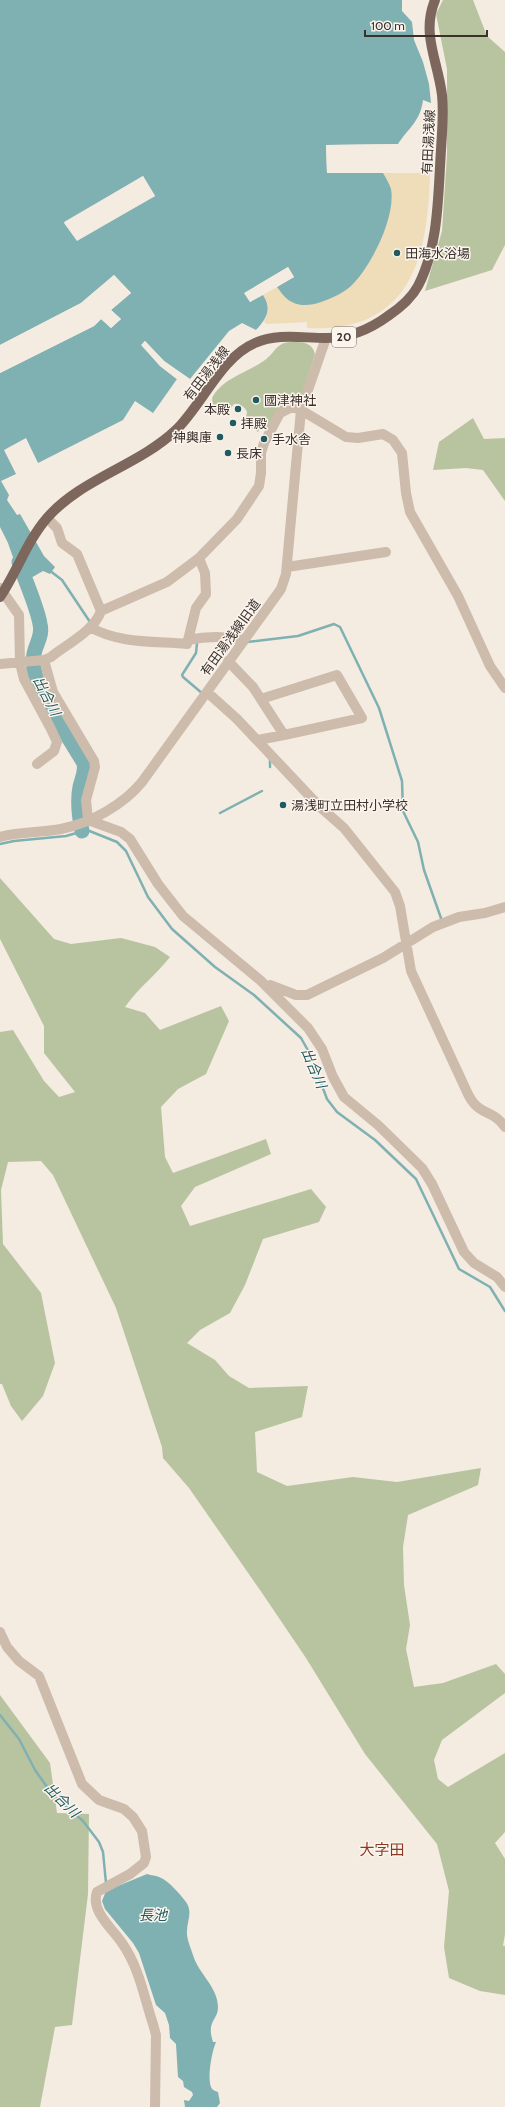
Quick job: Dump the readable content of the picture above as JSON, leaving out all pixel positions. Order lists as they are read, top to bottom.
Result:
{
  "streets": {
    "main road": ["有田湯浅線", "20"],
    "street": ["有田湯浅線旧道"]
  },
  "crossings": [
    ["有田湯浅線", "有田湯浅線旧道"]
  ],
  "districts": ["大字田"],
  "water": ["出合川", "長池"],
  "places": [
    "田海水浴場",
    "國津神社",
    "本殿",
    "拝殿",
    "神輿庫",
    "手水舎",
    "長床",
    "湯浅町立田村小学校"
  ],
  "scale_bar": "100 m"
}
